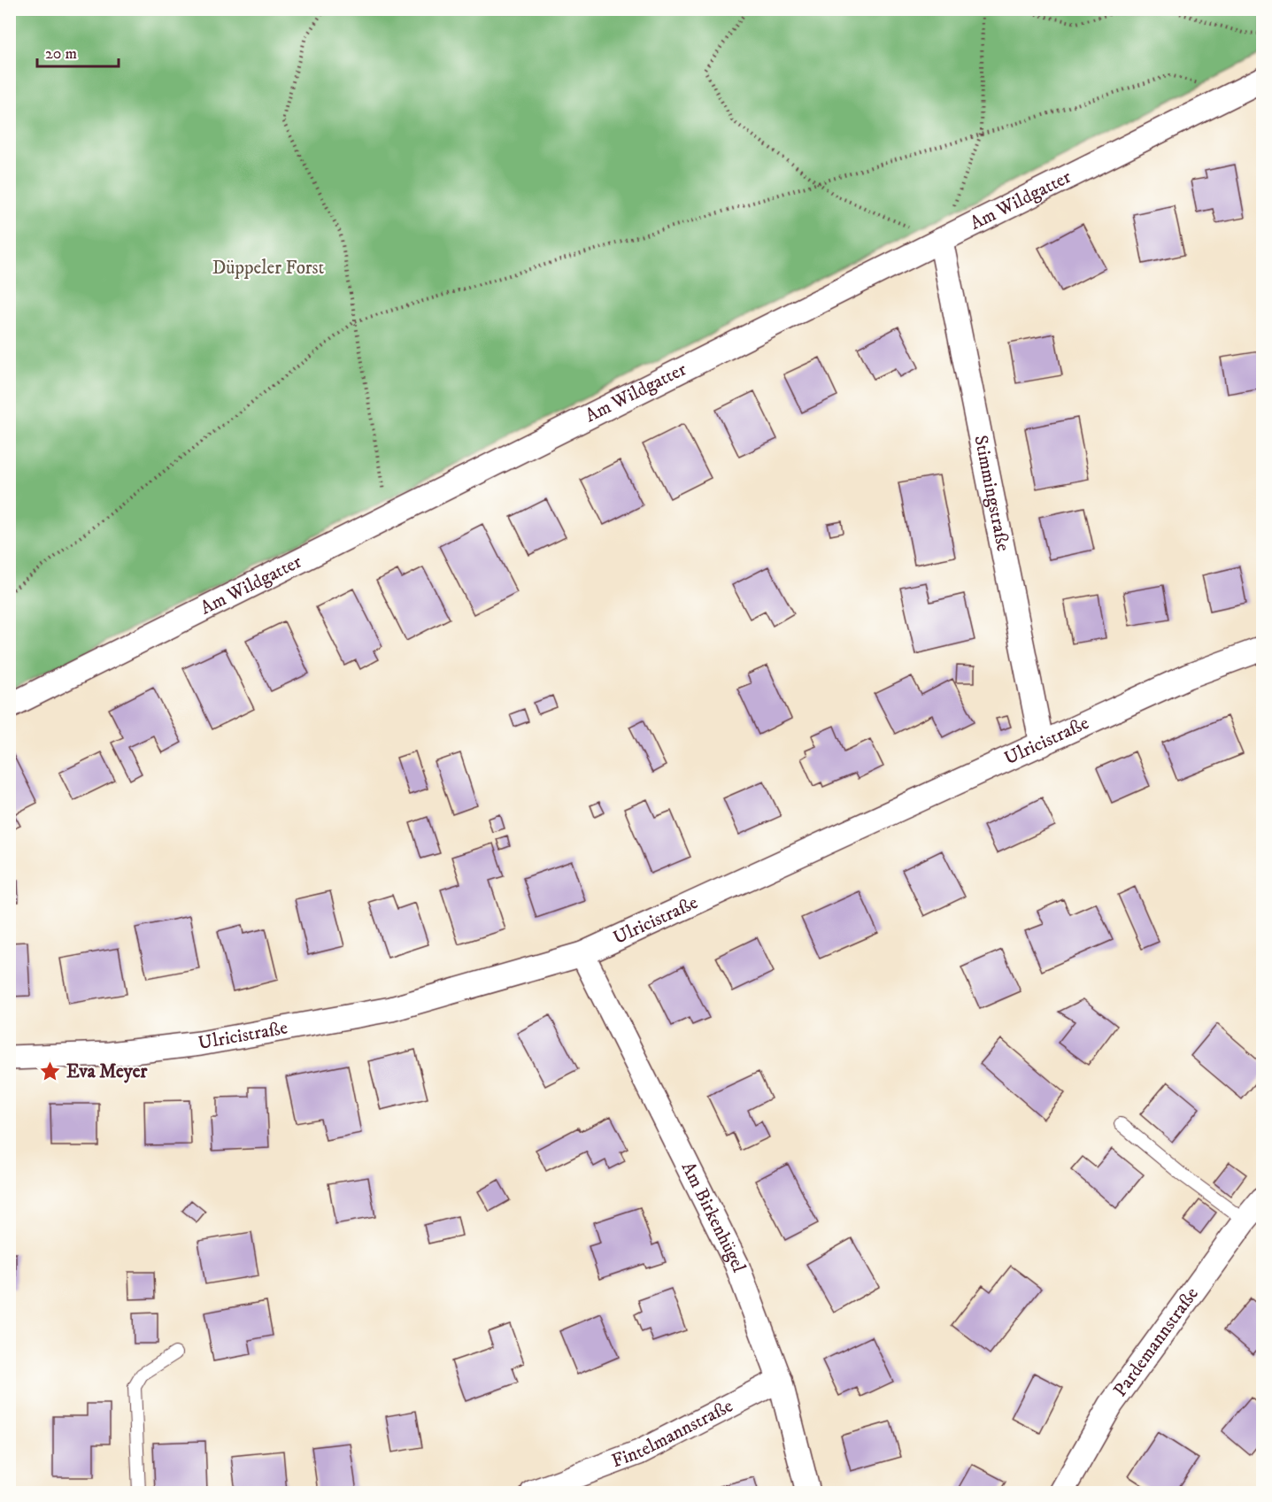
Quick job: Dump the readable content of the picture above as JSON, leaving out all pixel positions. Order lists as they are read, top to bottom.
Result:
{
  "streets": {
    "street": [
      "Am Wildgatter",
      "Stimmingstraße",
      "Ulricistraße",
      "Am Birkenhügel",
      "Pardemannstraße",
      "Fintelmannstraße"
    ]
  },
  "crossings": [
    ["Am Wildgatter", "Stimmingstraße"],
    ["Stimmingstraße", "Ulricistraße"],
    ["Ulricistraße", "Am Birkenhügel"],
    ["Am Birkenhügel", "Fintelmannstraße"]
  ],
  "parks": ["Düppeler Forst"],
  "places": {
    "place": ["Eva Meyer"]
  },
  "scale_bar": "20 m"
}
